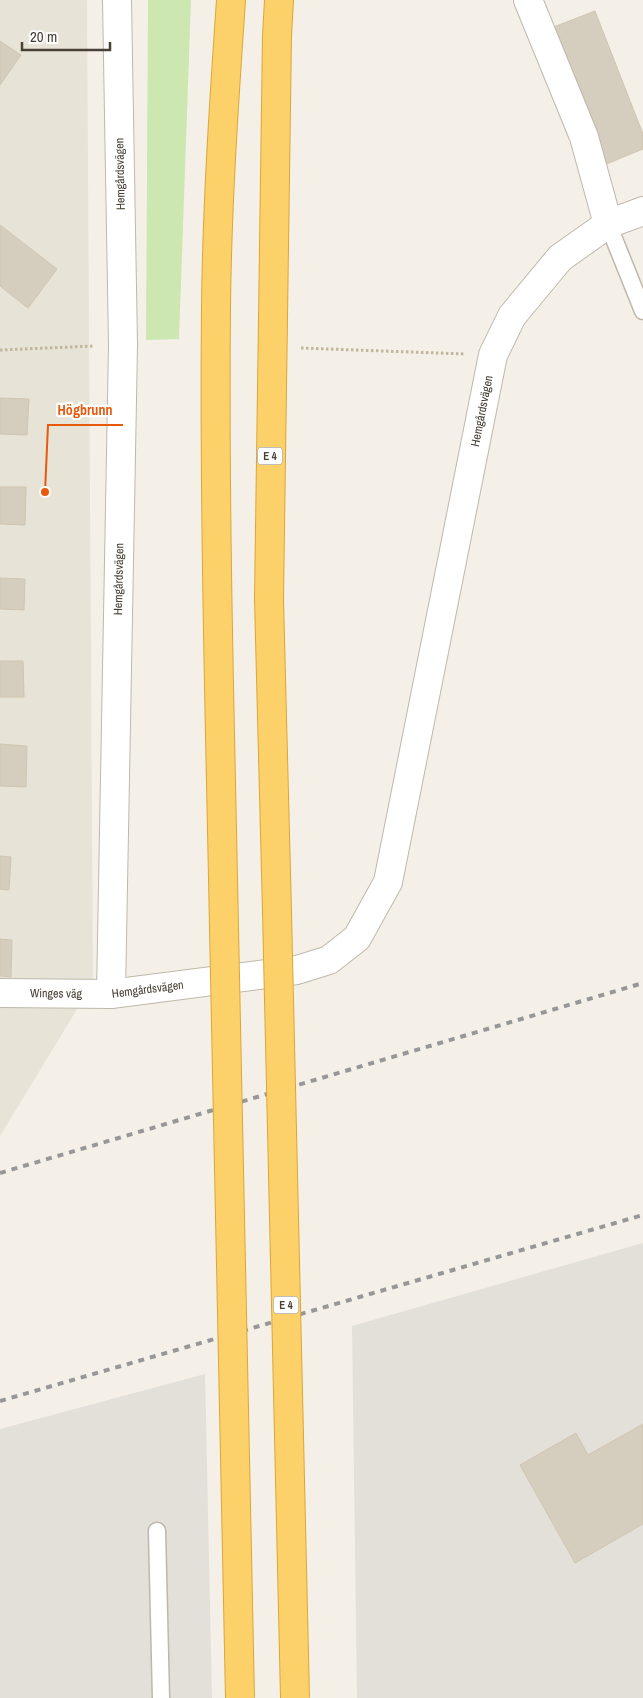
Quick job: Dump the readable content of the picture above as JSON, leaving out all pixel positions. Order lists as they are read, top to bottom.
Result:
{
  "streets": {
    "highway": ["E 4"],
    "street": ["Hemgårdsvägen", "Winges väg"]
  },
  "crossings": [
    ["Hemgårdsvägen", "Winges väg"]
  ],
  "places": ["Högbrunn"],
  "scale_bar": "20 m"
}
